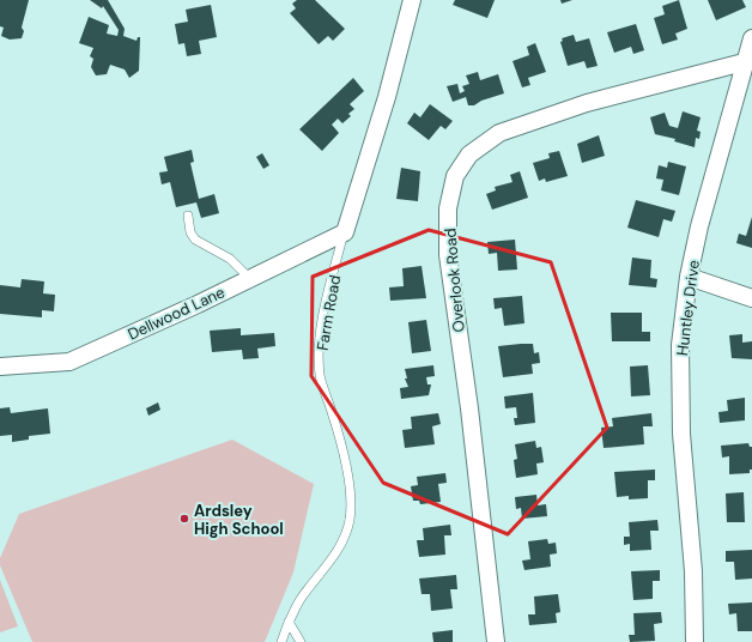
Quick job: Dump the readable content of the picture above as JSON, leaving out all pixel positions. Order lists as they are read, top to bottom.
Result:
{
  "streets": {
    "street": [
      "Overlook Road",
      "Huntley Drive",
      "Dellwood Lane",
      "Farm Road"
    ]
  },
  "crossings": [
    ["Overlook Road", "Huntley Drive"],
    ["Dellwood Lane", "Farm Road"]
  ],
  "places": ["Ardsley High School"]
}
